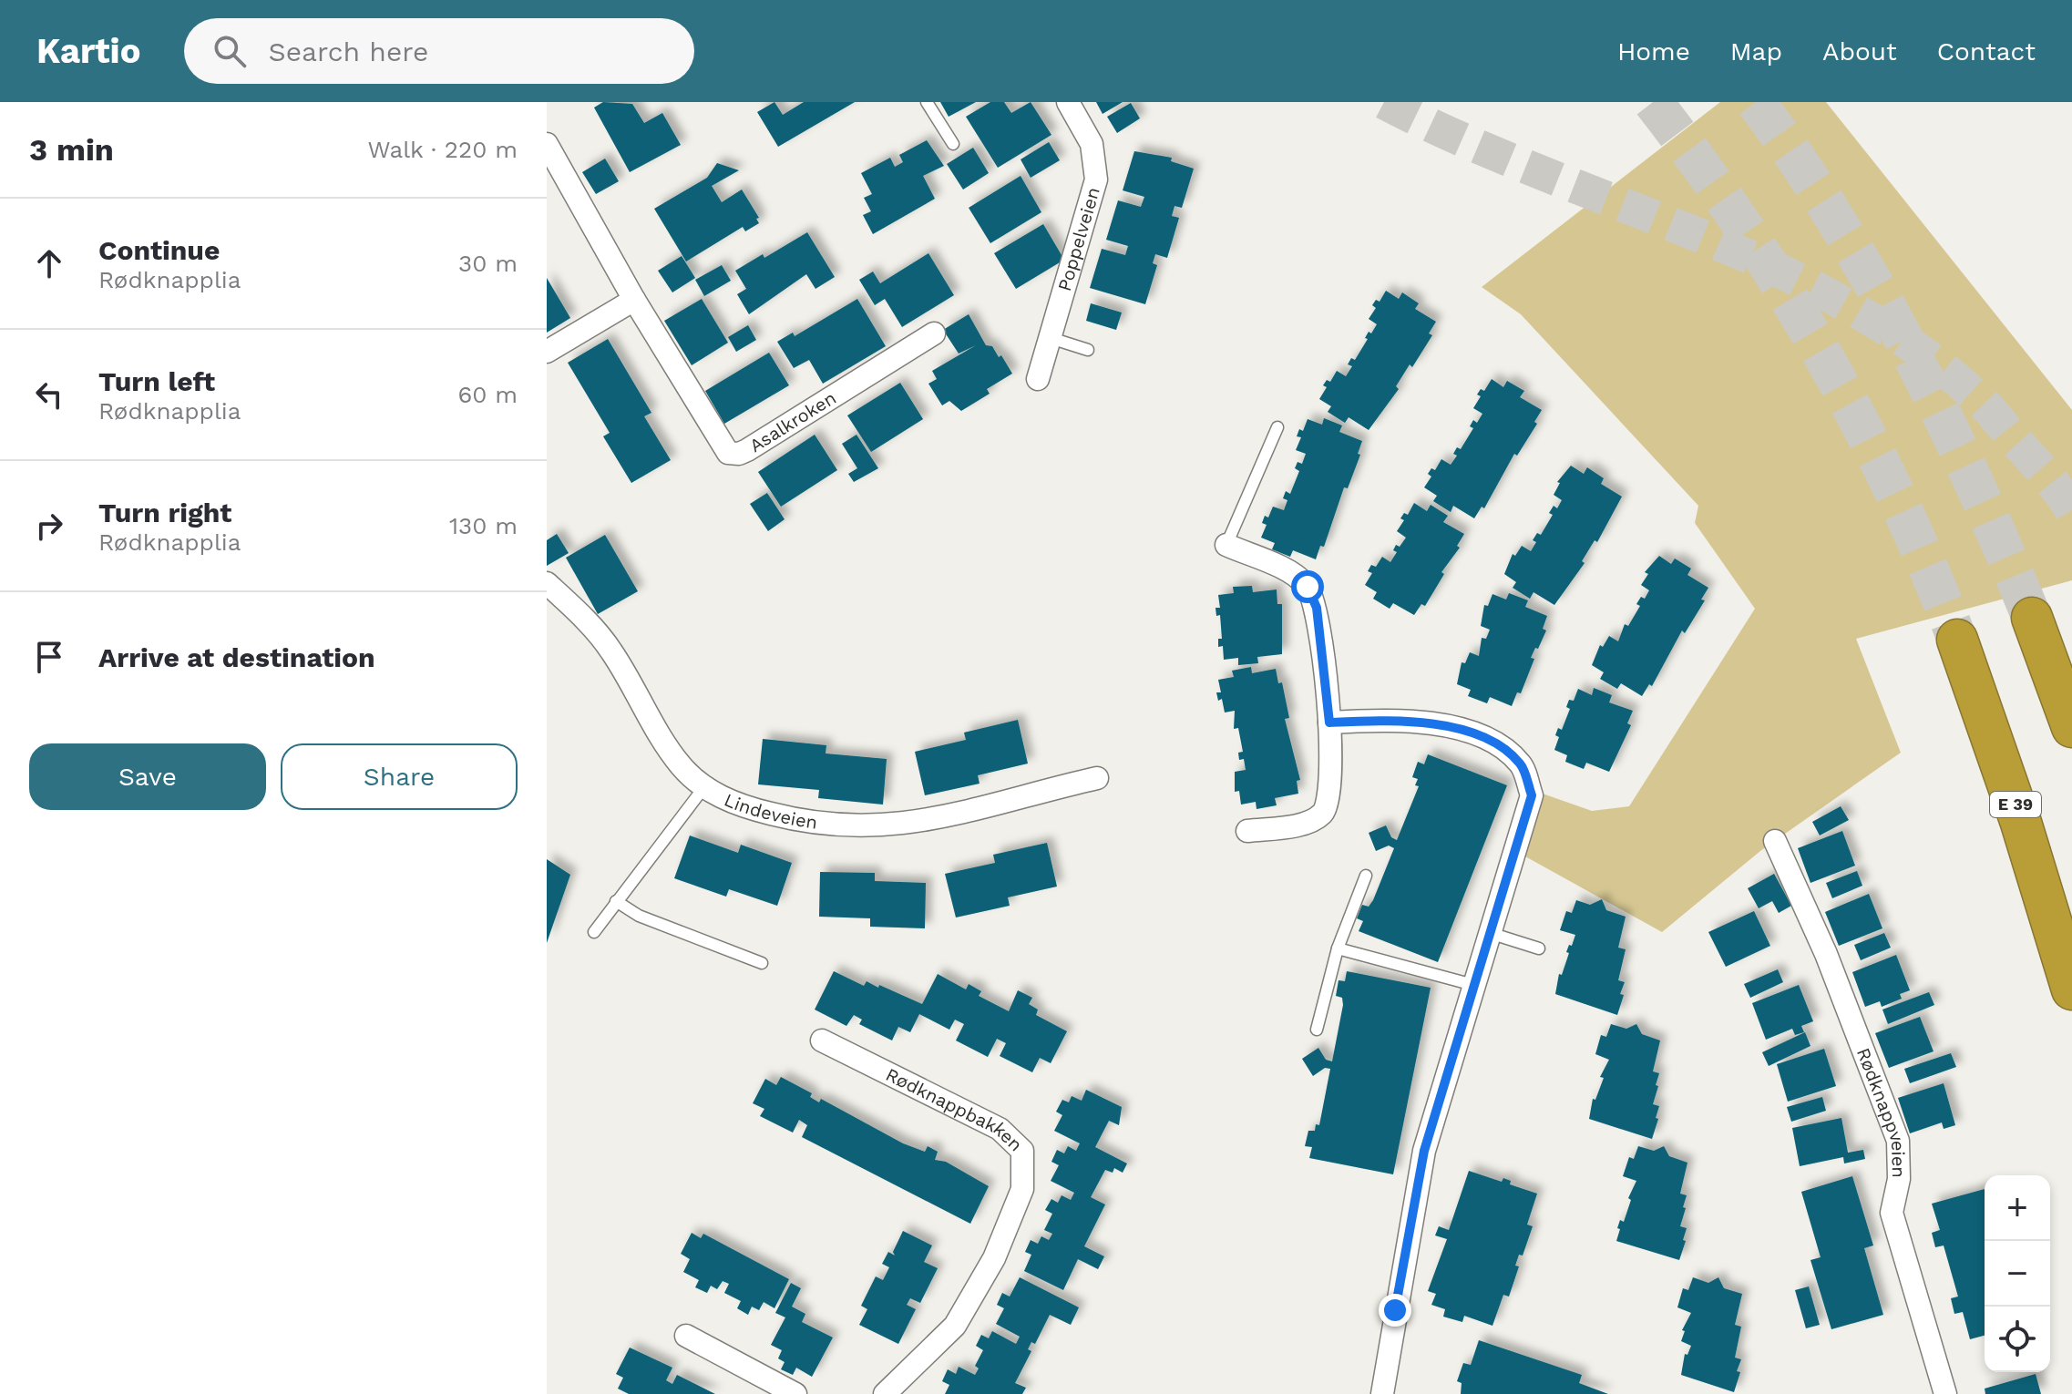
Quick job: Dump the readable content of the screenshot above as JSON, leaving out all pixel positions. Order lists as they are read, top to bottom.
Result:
{
  "streets": {
    "highway": ["E 39"],
    "street": [
      "Poppelveien",
      "Asalkroken",
      "Lindeveien",
      "Rødknappbakken",
      "Rødknappveien"
    ]
  },
  "page": {
    "header": "Kartio",
    "search": "Search here",
    "nav": [
      "Home",
      "Map",
      "About",
      "Contact"
    ],
    "heading": ["3 min", "Walk · 220 m"],
    "list": [
      ["Continue", "Rødknapplia", "30 m"],
      ["Turn left", "Rødknapplia", "60 m"],
      ["Turn right", "Rødknapplia", "130 m"],
      "Arrive at destination"
    ],
    "buttons": ["Save", "Share"],
    "map_buttons": ["+", "−"]
  }
}
